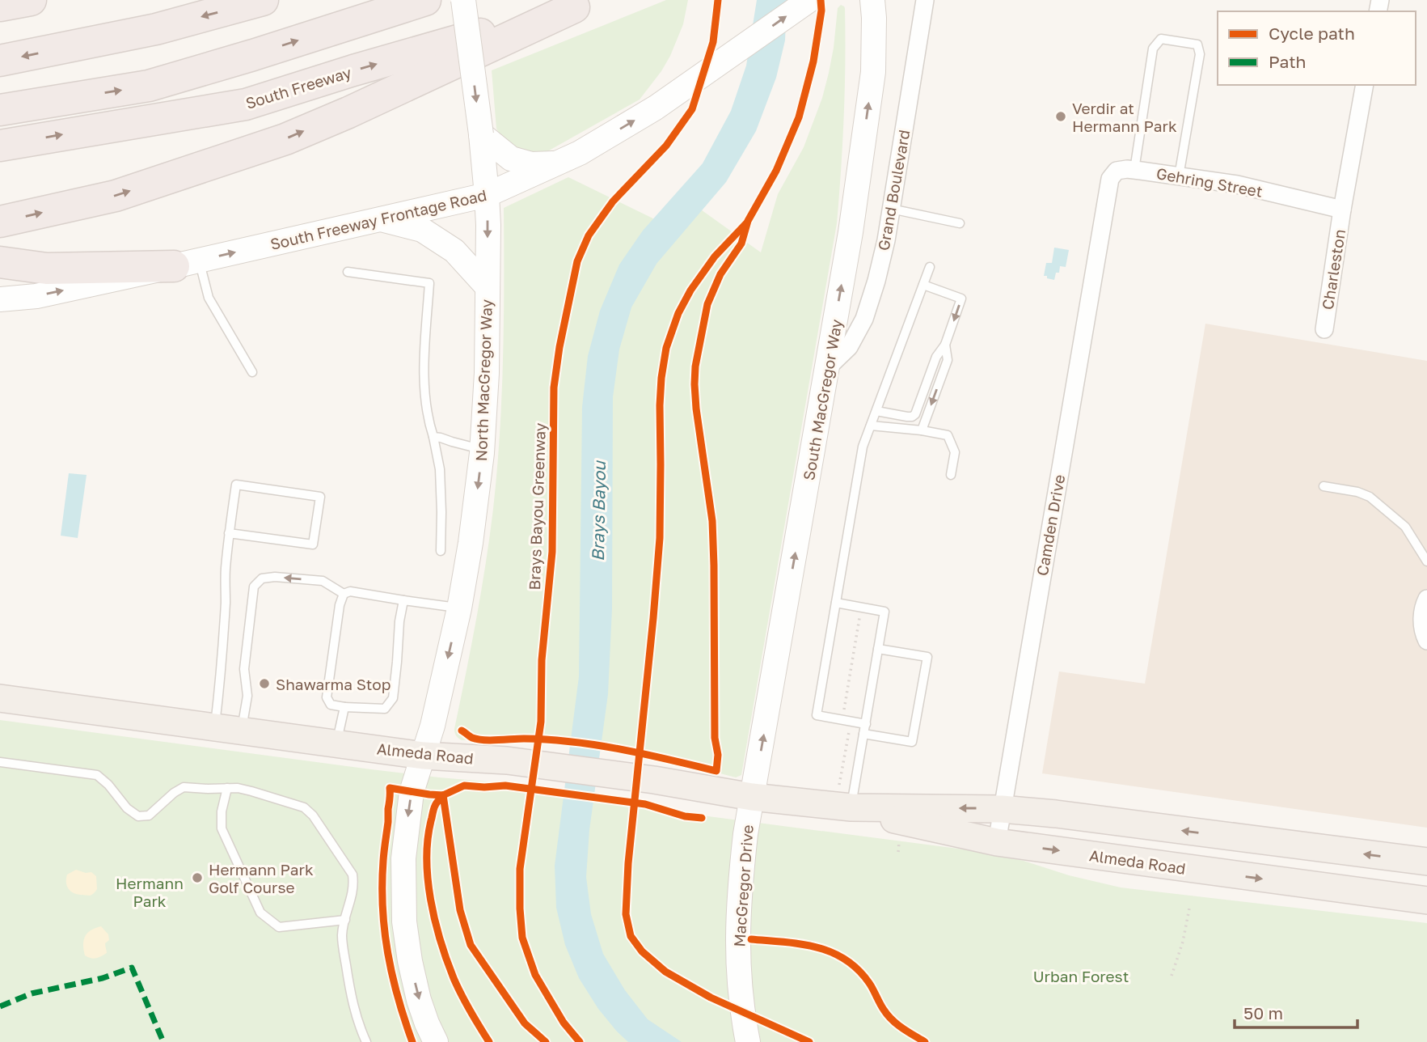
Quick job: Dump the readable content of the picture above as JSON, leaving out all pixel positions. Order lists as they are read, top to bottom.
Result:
{
  "streets": {
    "highway": ["South Freeway"],
    "main road": [
      "South Freeway Frontage Road",
      "North MacGregor Way",
      "South MacGregor Way",
      "Almeda Road",
      "MacGregor Drive"
    ],
    "street": [
      "Gehring Street",
      "Grand Boulevard",
      "Charleston",
      "Camden Drive"
    ],
    "cycle path": ["Brays Bayou Greenway"]
  },
  "crossings": [
    ["Gehring Street", "Charleston"],
    ["Gehring Street", "Camden Drive"],
    ["Grand Boulevard", "South MacGregor Way"],
    ["South Freeway Frontage Road", "North MacGregor Way"],
    ["North MacGregor Way", "Almeda Road"],
    ["South MacGregor Way", "Almeda Road"],
    ["South MacGregor Way", "MacGregor Drive"],
    ["Camden Drive", "Almeda Road"],
    ["Almeda Road", "MacGregor Drive"]
  ],
  "one_way": ["South Freeway Frontage Road", "North MacGregor Way", "South MacGregor Way"],
  "water": ["Brays Bayou"],
  "parks": ["Hermann Park", "Urban Forest"],
  "places": ["Verdir at Hermann Park", "Shawarma Stop", "Hermann Park Golf Course"],
  "legend": ["Cycle path", "Path"],
  "scale_bar": "50 m"
}
